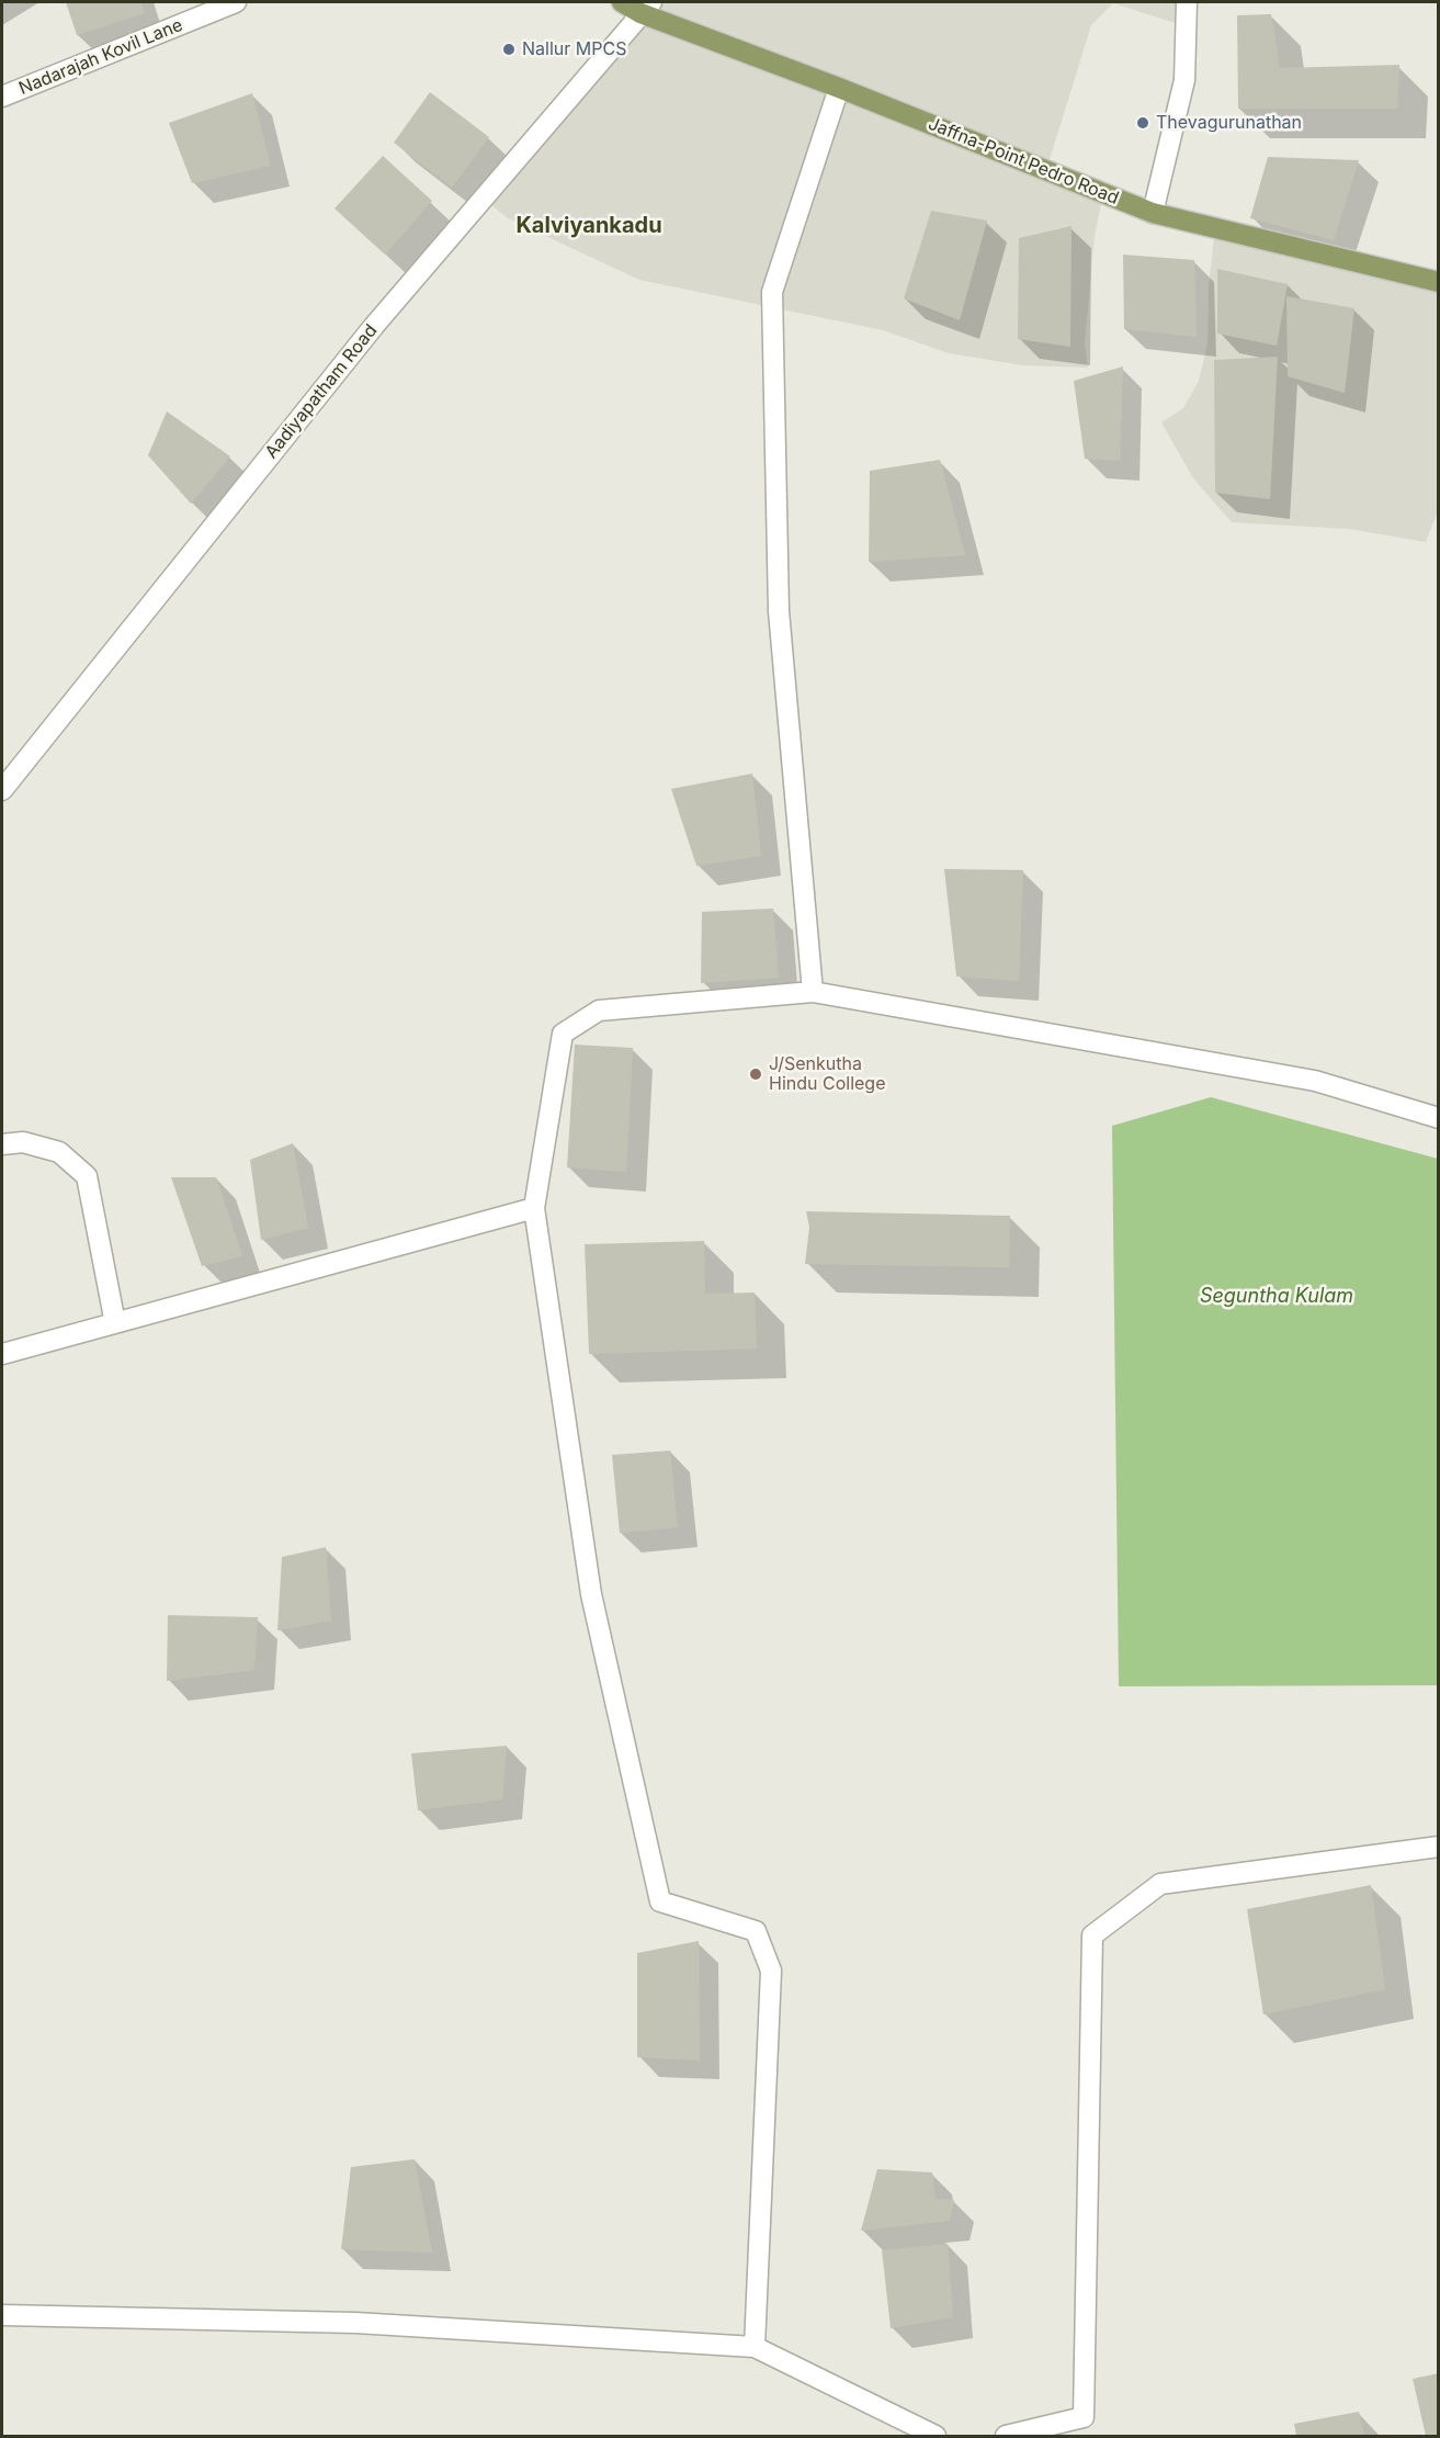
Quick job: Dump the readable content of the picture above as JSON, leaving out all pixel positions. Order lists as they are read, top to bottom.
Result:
{
  "streets": {
    "main road": ["Jaffna-Point Pedro Road"],
    "street": ["Nadarajah Kovil Lane", "Aadiyapatham Road"]
  },
  "crossings": [
    ["Jaffna-Point Pedro Road", "Aadiyapatham Road"]
  ],
  "districts": ["Kalviyankadu"],
  "water": ["Seguntha Kulam"],
  "places": ["Nallur MPCS", "Thevagurunathan", "J/Senkutha Hindu College"]
}
